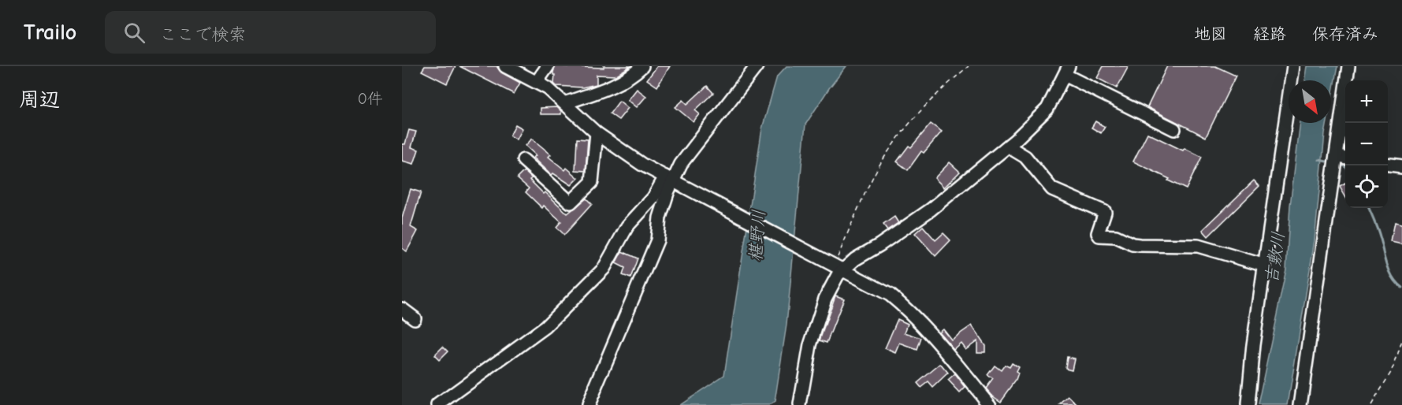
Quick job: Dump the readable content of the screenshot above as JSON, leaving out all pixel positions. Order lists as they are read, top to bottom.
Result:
{
  "water": ["椹野川", "吉敷川"],
  "north": "bottom right",
  "page": {
    "header": "Trailo",
    "search": "ここで検索",
    "nav": ["地図", "経路", "保存済み"],
    "heading": ["周辺", "0件"],
    "map_buttons": ["+", "−"]
  }
}
